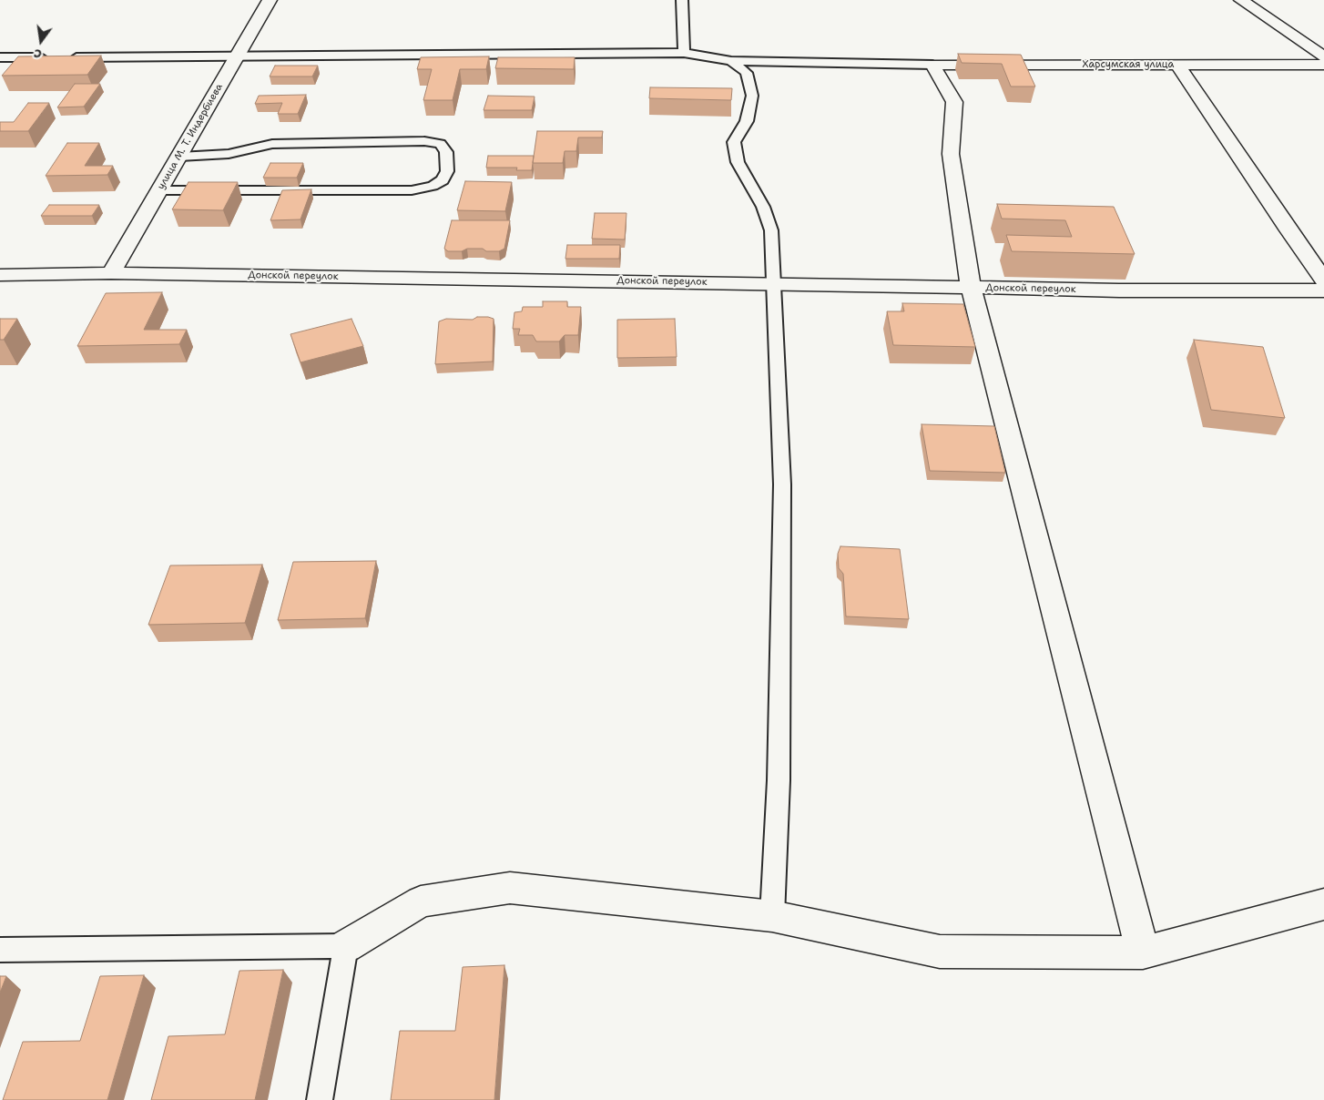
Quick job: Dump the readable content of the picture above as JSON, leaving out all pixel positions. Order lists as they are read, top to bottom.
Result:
{
  "streets": {
    "street": ["Харсумская улица", "улица М. Т. Индербиева", "Донской переулок"]
  },
  "crossings": [
    ["улица М. Т. Индербиева", "Донской переулок"]
  ],
  "north": "bottom"
}
